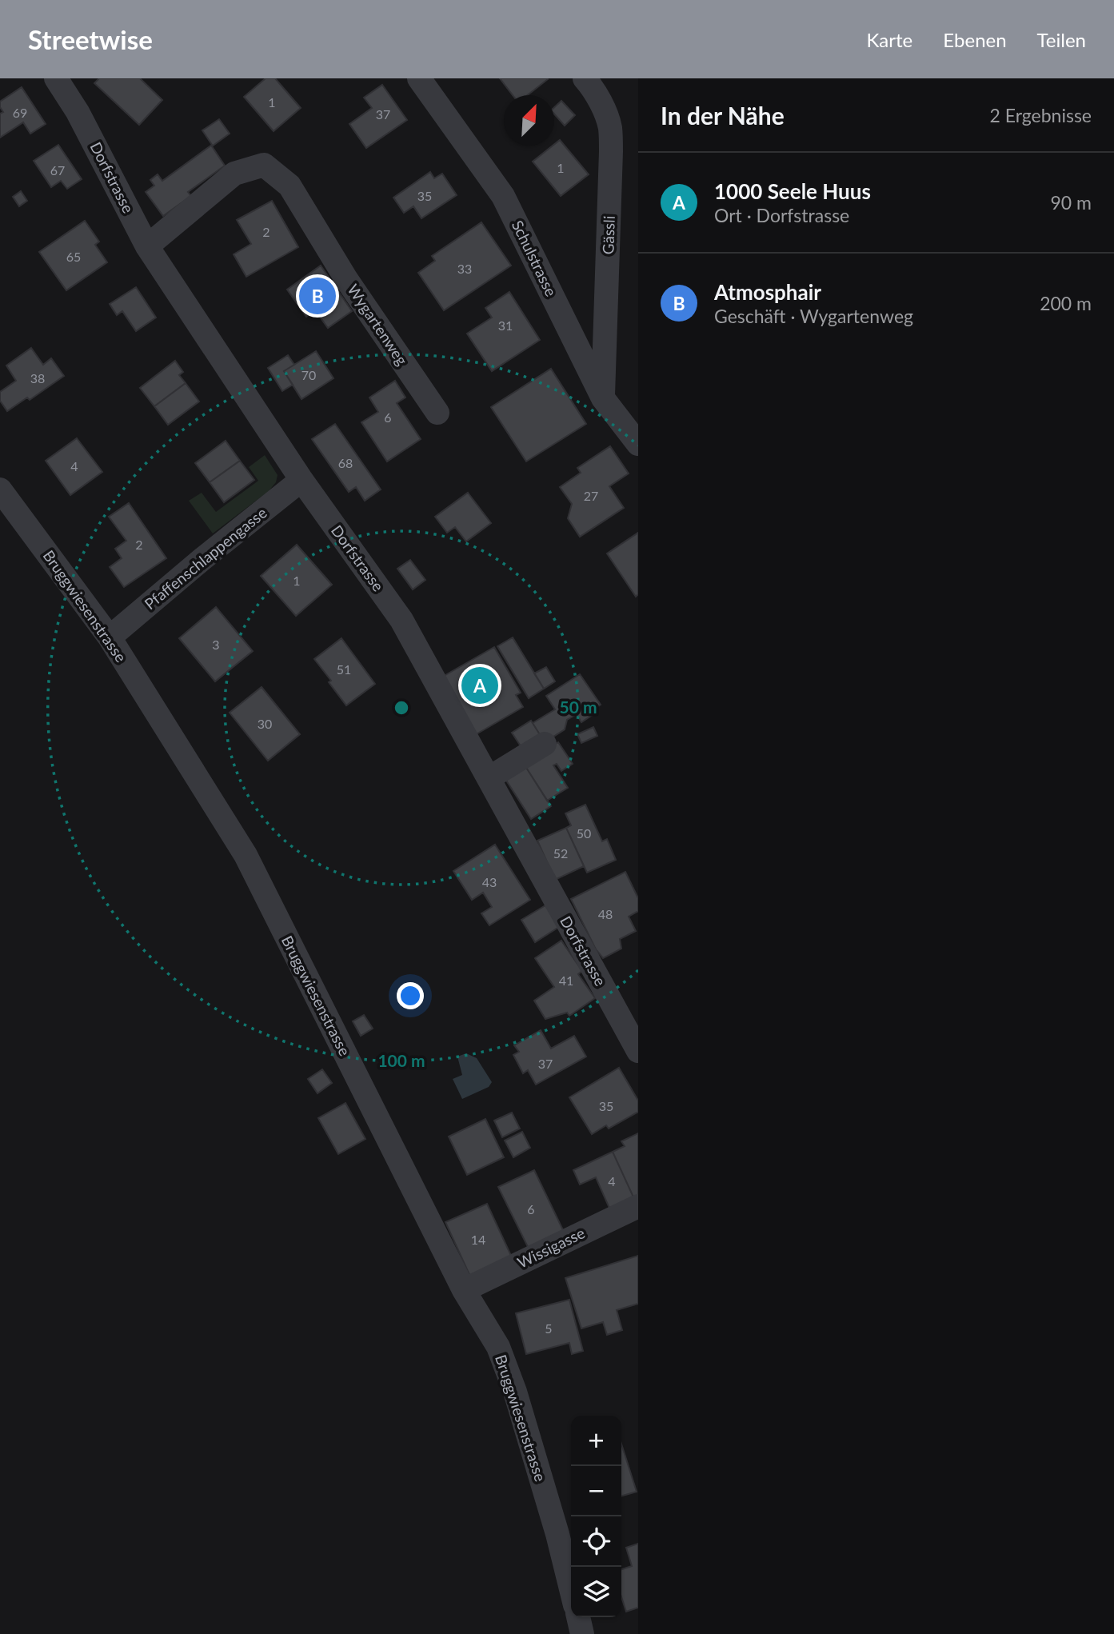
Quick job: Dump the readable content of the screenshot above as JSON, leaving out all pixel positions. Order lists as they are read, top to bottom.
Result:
{
  "streets": {
    "street": [
      "Dorfstrasse",
      "Gässli",
      "Schulstrasse",
      "Wygartenweg",
      "Pfaffenschlappengasse",
      "Bruggwiesenstrasse",
      "Wissigasse"
    ]
  },
  "crossings": [
    ["Dorfstrasse", "Wygartenweg"],
    ["Dorfstrasse", "Pfaffenschlappengasse"],
    ["Gässli", "Schulstrasse"],
    ["Pfaffenschlappengasse", "Bruggwiesenstrasse"],
    ["Bruggwiesenstrasse", "Wissigasse"]
  ],
  "house_numbers": [
    "1",
    "69",
    "37",
    "1",
    "67",
    "35",
    "2",
    "65",
    "33",
    "31",
    "70",
    "38",
    "6",
    "68",
    "4",
    "27",
    "2",
    "1",
    "3",
    "51",
    "30",
    "50",
    "52",
    "43",
    "48",
    "41",
    "37",
    "35",
    "4",
    "6",
    "14",
    "5"
  ],
  "north": "top right",
  "page": {
    "header": "Streetwise",
    "nav": ["Karte", "Ebenen", "Teilen"],
    "heading": ["In der Nähe", "2 Ergebnisse"],
    "list": [
      {
        "mark": "A",
        "name": "1000 Seele Huus",
        "note": "Ort · Dorfstrasse",
        "value": "90 m"
      },
      {
        "mark": "B",
        "name": "Atmosphair",
        "note": "Geschäft · Wygartenweg",
        "value": "200 m"
      }
    ],
    "pins": ["B", "A"],
    "map_buttons": ["+", "−"]
  },
  "rings": ["50 m", "100 m"]
}
